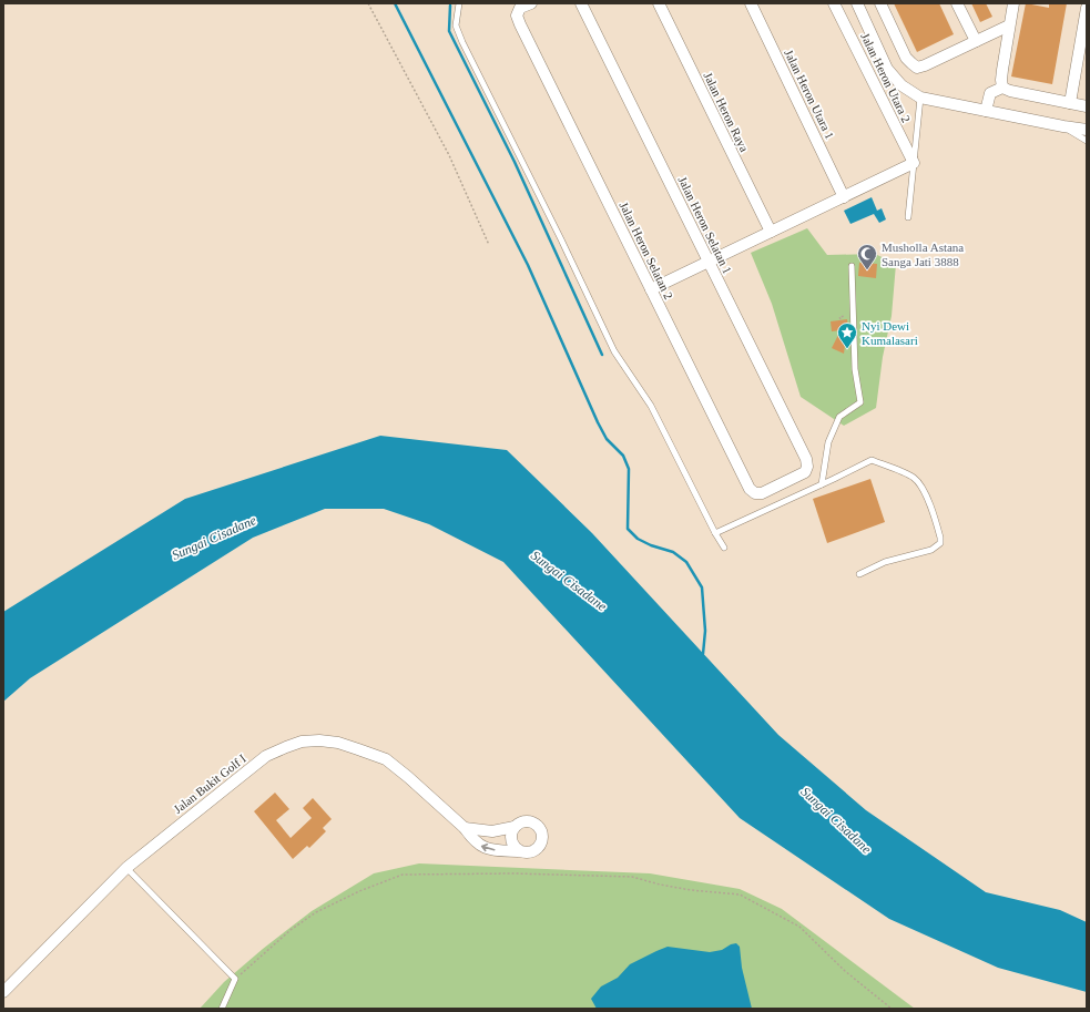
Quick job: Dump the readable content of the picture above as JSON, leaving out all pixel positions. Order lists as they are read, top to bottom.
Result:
{
  "streets": {
    "street": [
      "Jalan Heron Utara 2",
      "Jalan Heron Utara 1",
      "Jalan Heron Raya",
      "Jalan Heron Selatan 1",
      "Jalan Heron Selatan 2",
      "Jalan Bukit Golf I"
    ]
  },
  "crossings": [
    ["Jalan Heron Selatan 1", "Jalan Heron Selatan 2"]
  ],
  "water": ["Sungai Cisadane"],
  "places": {
    "mosque": ["Musholla Astana Sanga Jati 3888"],
    "place": ["Nyi Dewi Kumalasari"]
  }
}
